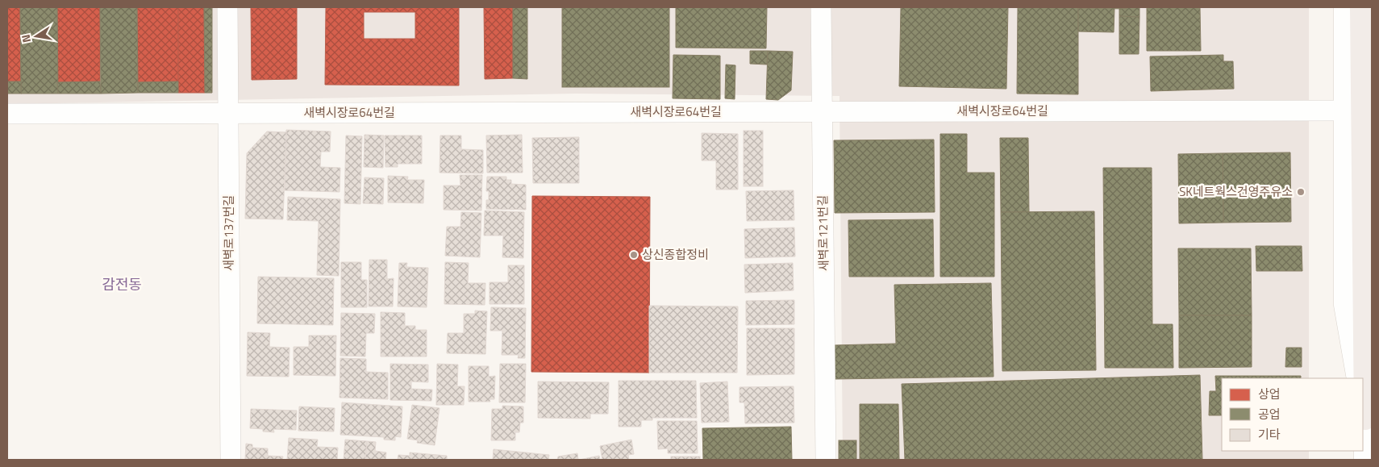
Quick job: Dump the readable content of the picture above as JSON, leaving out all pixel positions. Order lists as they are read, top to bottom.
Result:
{
  "streets": {
    "street": ["새벽시장로64번길", "새벽로137번길", "새벽로121번길"]
  },
  "crossings": [
    ["새벽시장로64번길", "새벽로137번길"],
    ["새벽시장로64번길", "새벽로121번길"]
  ],
  "districts": ["감전동"],
  "places": ["SK네트웍스건영주유소", "상신종합정비"],
  "legend": ["상업", "공업", "기타"],
  "north": "left"
}
